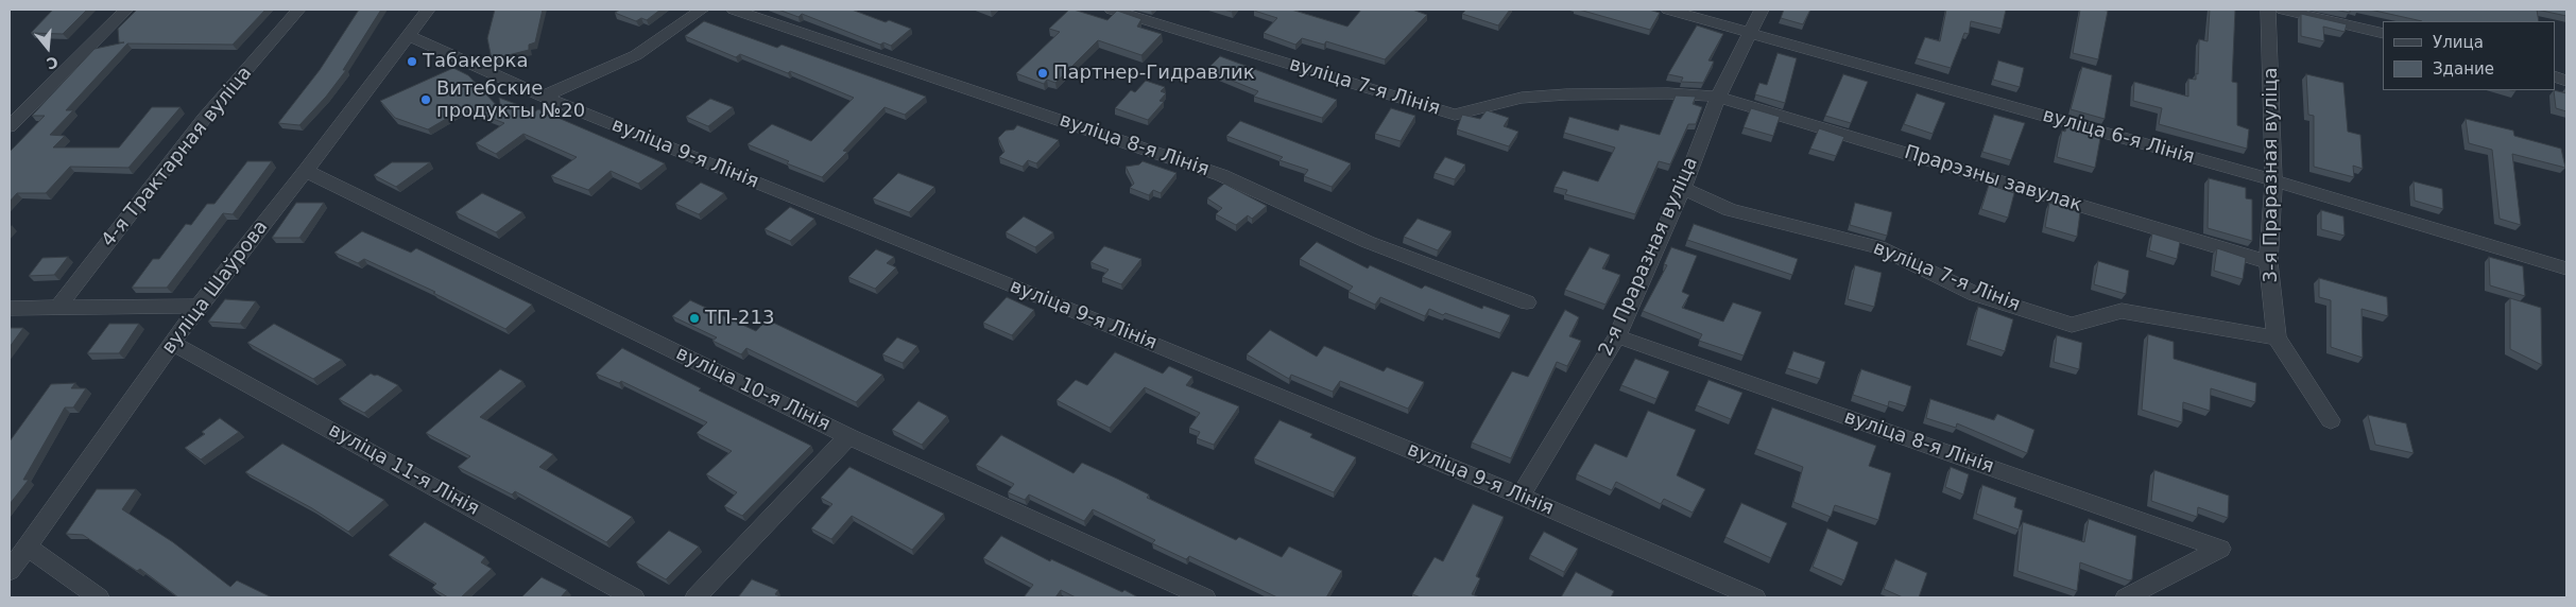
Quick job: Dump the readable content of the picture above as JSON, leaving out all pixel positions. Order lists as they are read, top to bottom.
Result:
{
  "streets": {
    "street": [
      "вуліца 7-я Лінія",
      "вуліца 6-я Лінія",
      "вуліца 8-я Лінія",
      "вуліца 9-я Лінія",
      "4-я Трактарная вуліца",
      "3-я Праразная вуліца",
      "Прарэзны завулак",
      "2-я Праразная вуліца",
      "вуліца Шаўрова",
      "вуліца 10-я Лінія",
      "вуліца 11-я Лінія"
    ]
  },
  "crossings": [
    ["вуліца 7-я Лінія", "3-я Праразная вуліца"],
    ["вуліца 7-я Лінія", "Прарэзны завулак"],
    ["вуліца 7-я Лінія", "2-я Праразная вуліца"],
    ["вуліца 6-я Лінія", "3-я Праразная вуліца"],
    ["вуліца 6-я Лінія", "2-я Праразная вуліца"],
    ["вуліца 8-я Лінія", "2-я Праразная вуліца"],
    ["вуліца 9-я Лінія", "2-я Праразная вуліца"],
    ["вуліца 9-я Лінія", "вуліца Шаўрова"],
    ["3-я Праразная вуліца", "Прарэзны завулак"],
    ["Прарэзны завулак", "2-я Праразная вуліца"],
    ["вуліца Шаўрова", "вуліца 10-я Лінія"],
    ["вуліца Шаўрова", "вуліца 11-я Лінія"]
  ],
  "places": [
    "Табакерка",
    "Партнер-Гидравлик",
    "Витебские продукты №20",
    "ТП-213"
  ],
  "legend": ["Улица", "Здание"],
  "north": "bottom"
}
